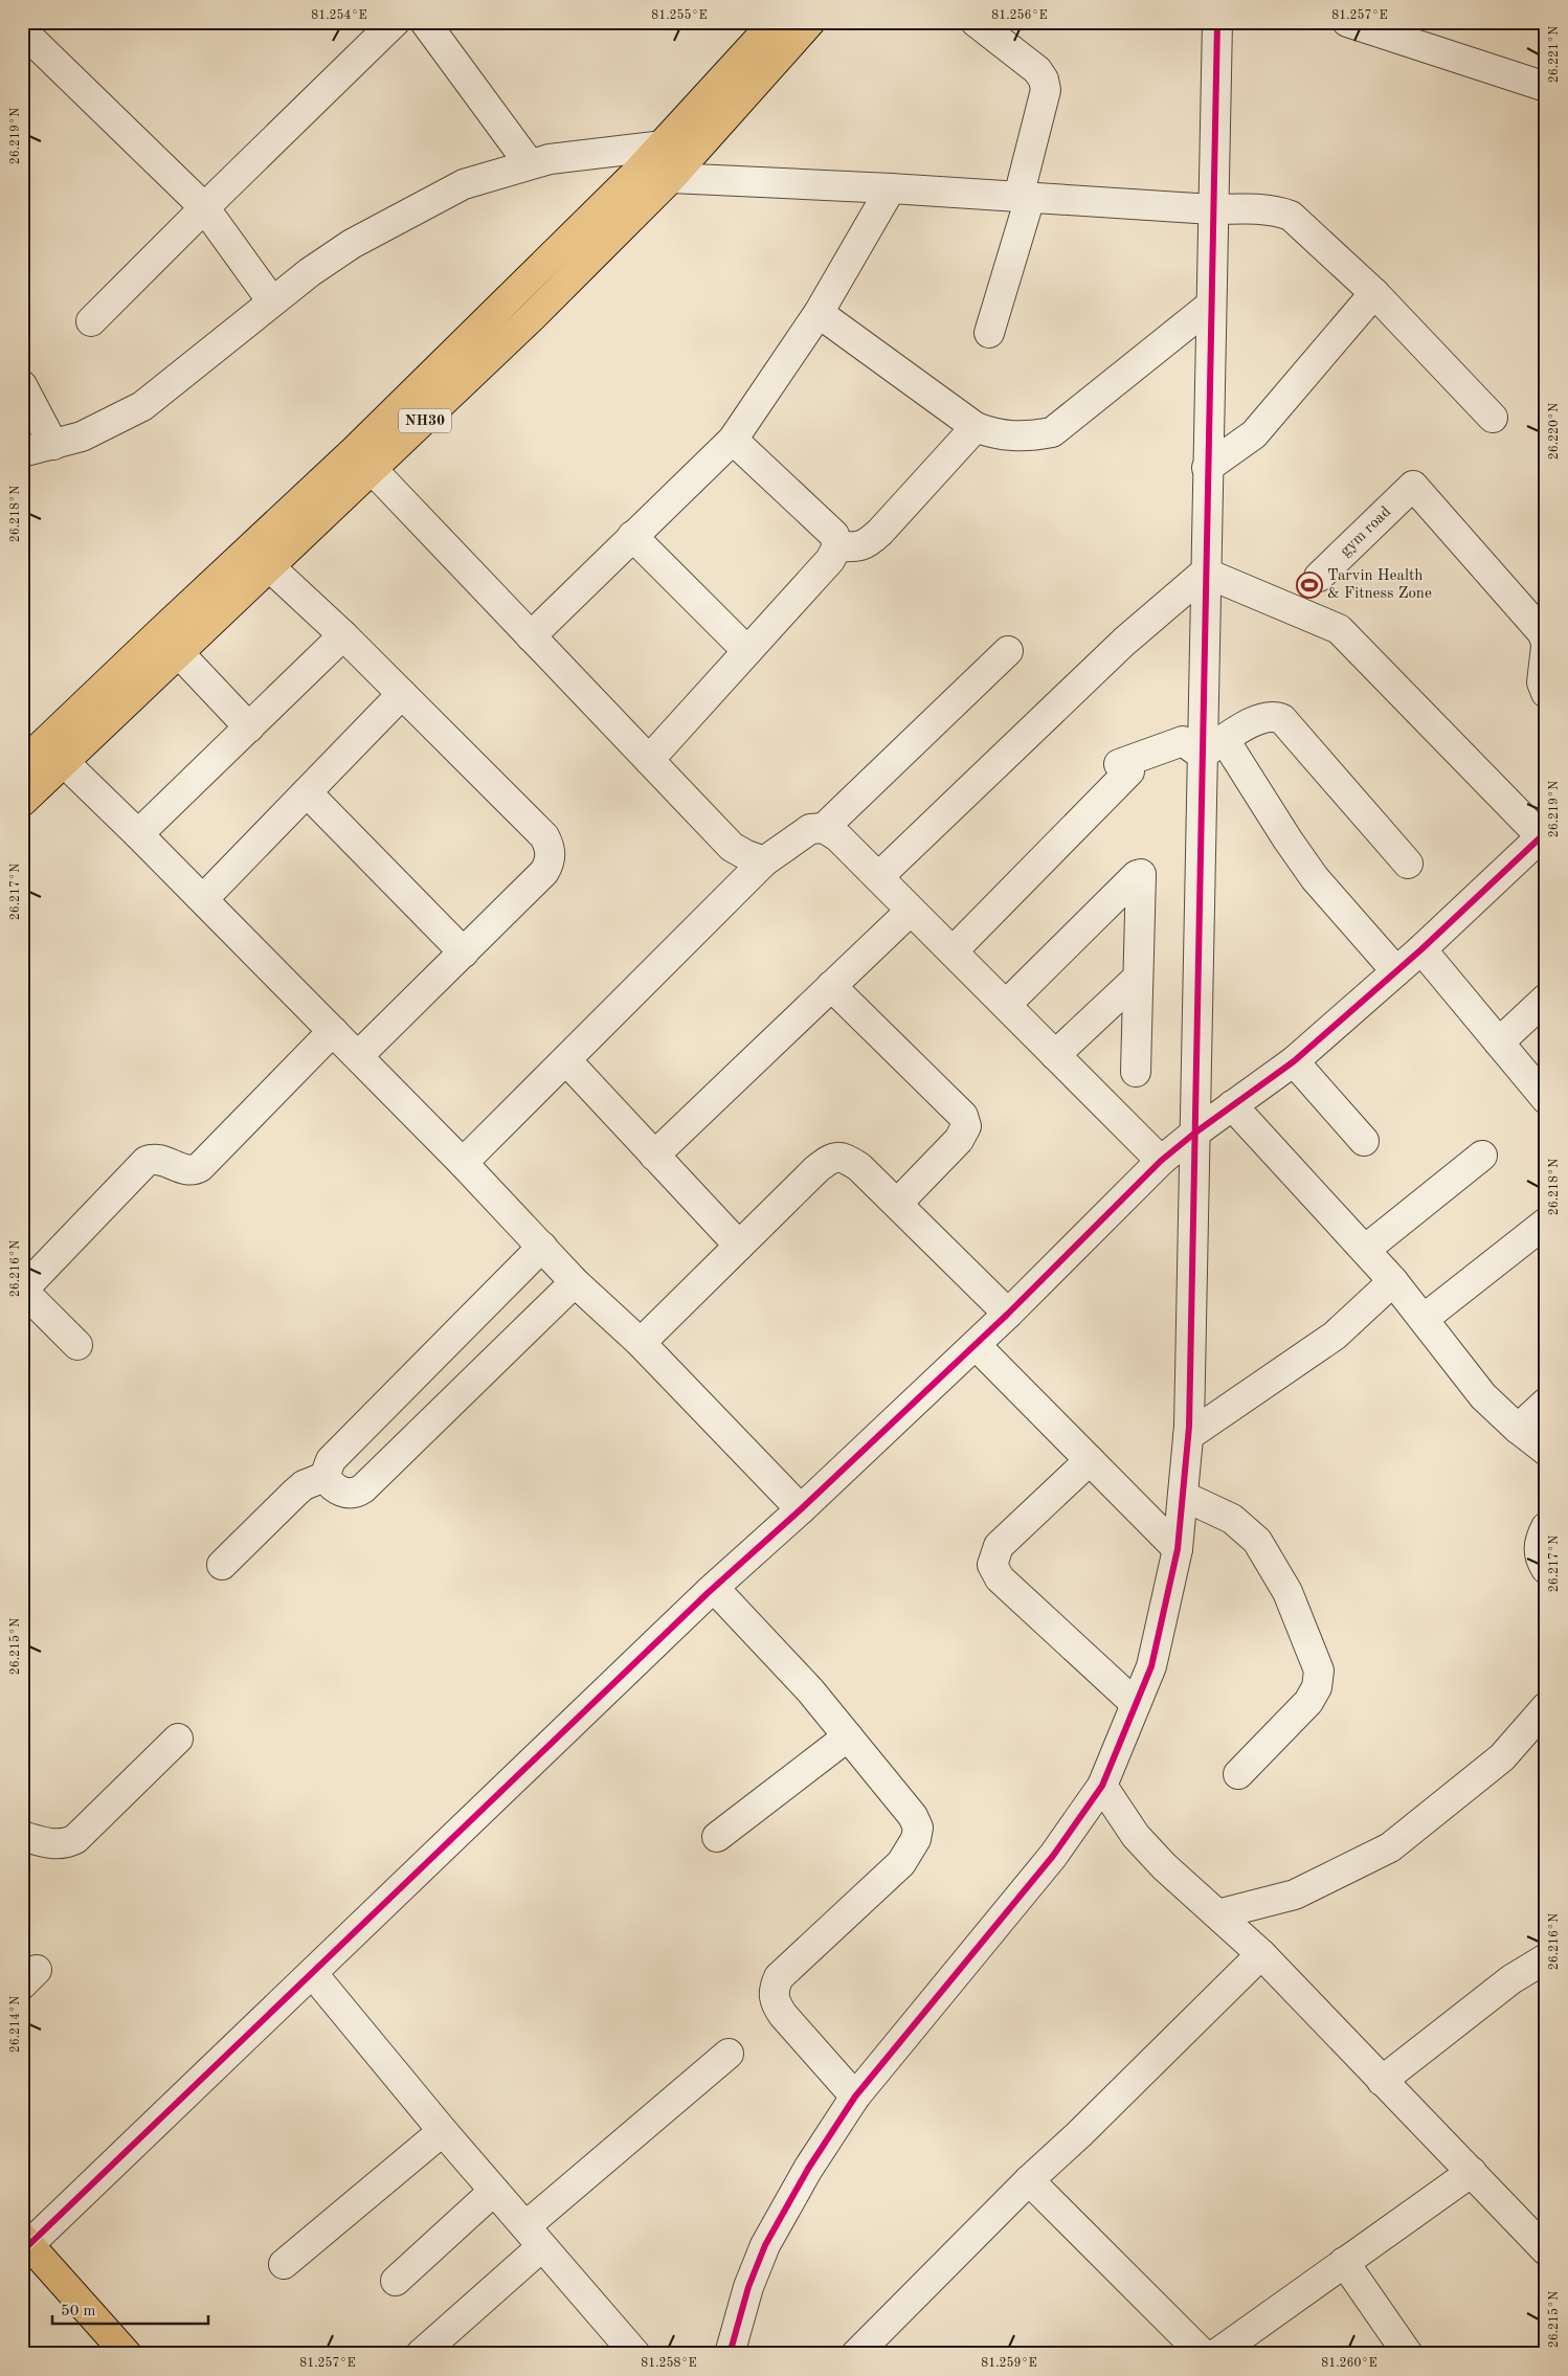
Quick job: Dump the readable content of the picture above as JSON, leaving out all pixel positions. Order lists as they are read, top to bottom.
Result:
{
  "streets": {
    "main road": ["NH30"],
    "street": ["gym road"]
  },
  "places": {
    "sports": ["Tarvin Health & Fitness Zone"]
  },
  "scale_bar": "50 m",
  "coordinates": [
    "81.254°E",
    "81.255°E",
    "81.256°E",
    "81.257°E",
    "26.221°N",
    "26.219°N",
    "26.220°N",
    "26.218°N",
    "26.217°N",
    "26.216°N",
    "26.215°N",
    "26.214°N",
    "81.258°E",
    "81.259°E",
    "81.260°E"
  ]
}
